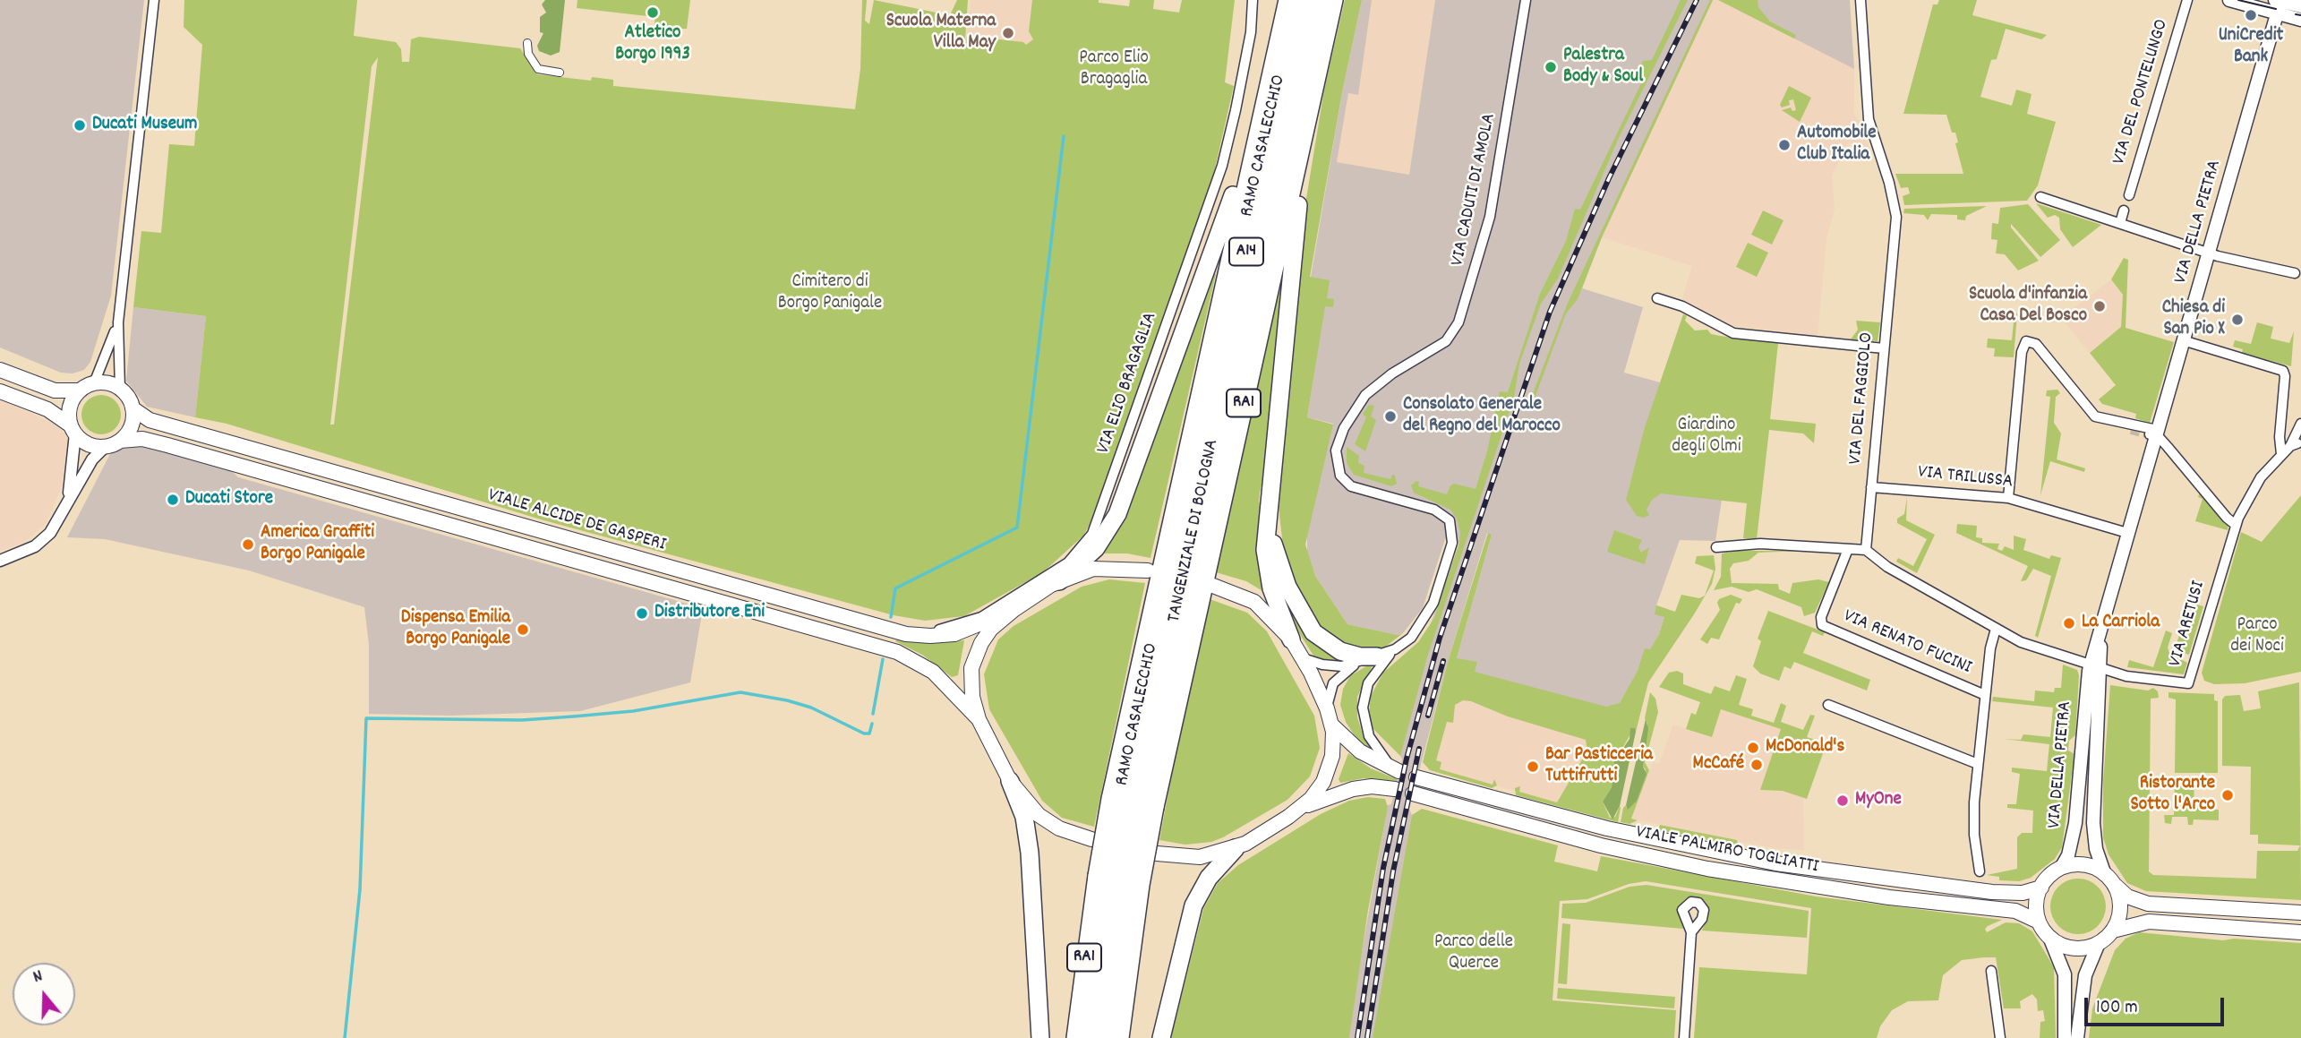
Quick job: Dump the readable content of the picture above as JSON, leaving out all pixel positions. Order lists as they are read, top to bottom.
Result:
{
  "streets": {
    "highway": [
      "RAMO CASALECCHIO",
      "A14",
      "RA1",
      "TANGENZIALE DI BOLOGNA"
    ],
    "main road": ["VIA DELLA PIETRA", "VIALE ALCIDE DE GASPERI", "VIALE PALMIRO TOGLIATTI"],
    "street": [
      "VIA DEL PONTELUNGO",
      "VIA CADUTI DI AMOLA",
      "VIA ELIO BRAGAGLIA",
      "VIA DEL FAGGIOLO",
      "VIA TRILUSSA",
      "VIA ARETUSI",
      "VIA RENATO FUCINI"
    ]
  },
  "crossings": [
    ["RAMO CASALECCHIO", "TANGENZIALE DI BOLOGNA"],
    ["VIA DELLA PIETRA", "VIA TRILUSSA"],
    ["VIA DELLA PIETRA", "VIA ARETUSI"],
    ["VIA DELLA PIETRA", "VIALE PALMIRO TOGLIATTI"],
    ["VIA ELIO BRAGAGLIA", "VIALE ALCIDE DE GASPERI"],
    ["VIA DEL FAGGIOLO", "VIA TRILUSSA"]
  ],
  "parks": [
    "Parco Elio Bragaglia",
    "Cimitero di Borgo Panigale",
    "Giardino degli Olmi",
    "Parco dei Noci",
    "Parco delle Querce"
  ],
  "places": [
    "Atletico Borgo 1993",
    "UniCredit Bank",
    "Scuola Materna Villa May",
    "Palestra Body & Soul",
    "Ducati Museum",
    "Automobile Club Italia",
    "Scuola d'infanzia Casa Del Bosco",
    "Chiesa di San Pio X",
    "Consolato Generale del Regno del Marocco",
    "Ducati Store",
    "America Graffiti Borgo Panigale",
    "Distributore Eni",
    "La Carriola",
    "Dispensa Emilia Borgo Panigale",
    "McDonald's",
    "McCafé",
    "Bar Pasticceria Tuttifrutti",
    "Ristorante Sotto l'Arco",
    "MyOne"
  ],
  "scale_bar": "100 m",
  "north": "top"
}
